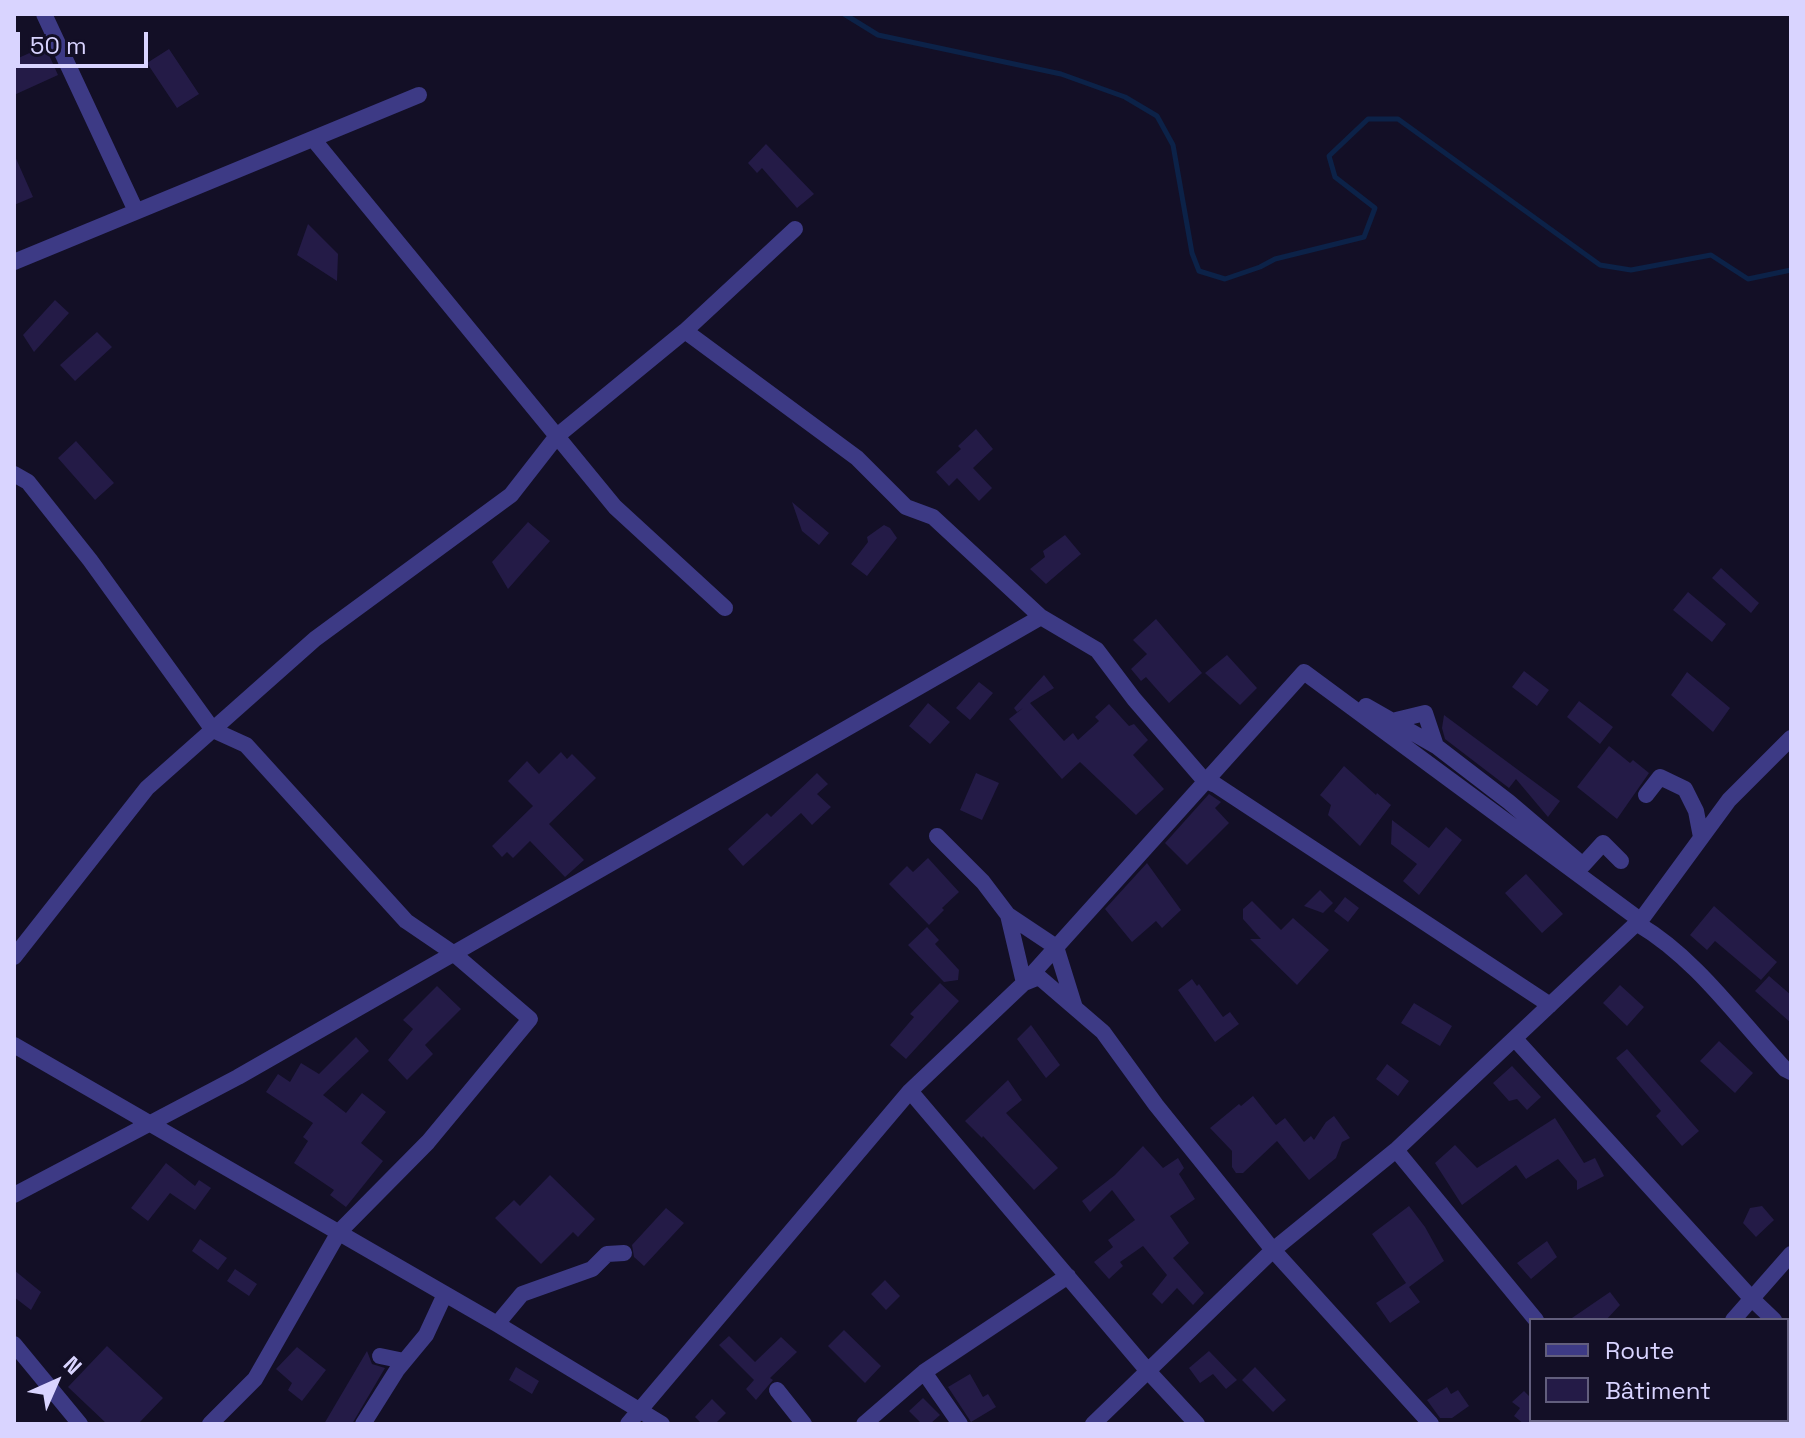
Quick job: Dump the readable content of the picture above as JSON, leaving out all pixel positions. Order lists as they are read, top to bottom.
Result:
{
  "legend": ["Route", "Bâtiment"],
  "scale_bar": "50 m",
  "north": "top right"
}
